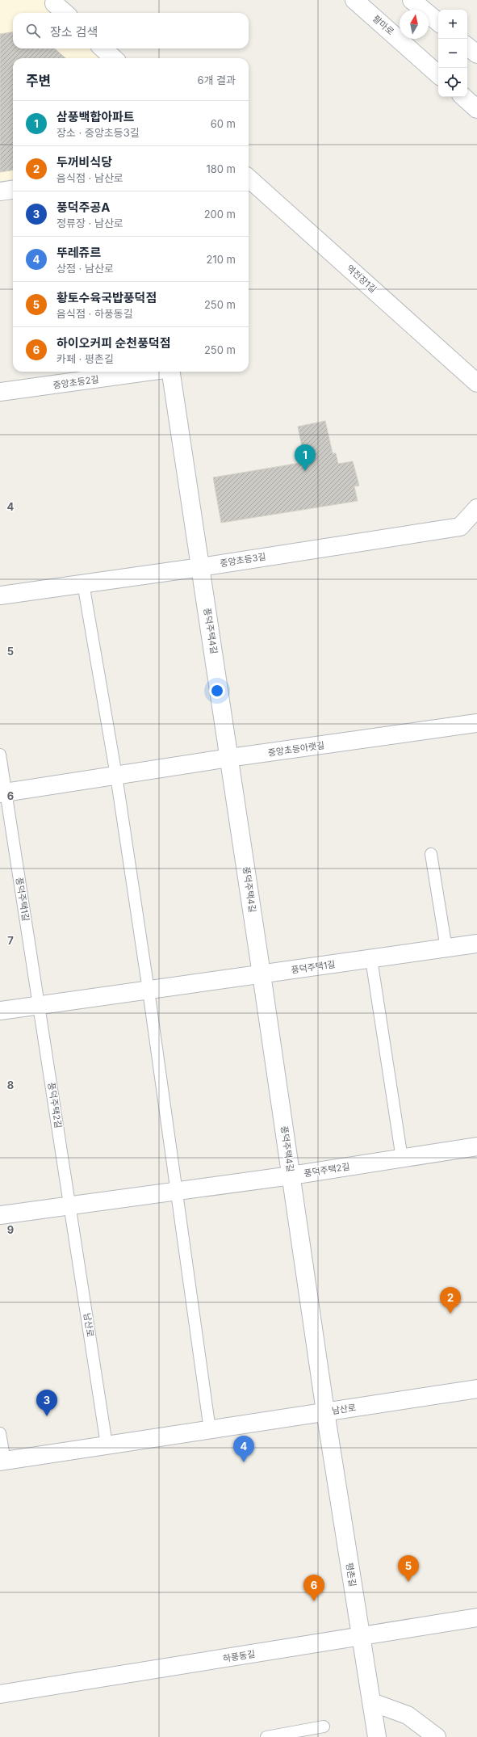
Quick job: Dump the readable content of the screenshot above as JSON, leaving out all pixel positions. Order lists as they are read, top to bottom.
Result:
{
  "streets": {
    "street": [
      "팔마로",
      "역전장1길",
      "중앙초등2길",
      "중앙초등3길",
      "풍덕주택4길",
      "중앙초등아랫길",
      "풍덕주택1길",
      "풍덕주택2길",
      "남산로",
      "평촌길",
      "하풍동길"
    ]
  },
  "crossings": [
    ["중앙초등3길", "풍덕주택4길"],
    ["풍덕주택4길", "중앙초등아랫길"],
    ["풍덕주택4길", "풍덕주택1길"],
    ["풍덕주택4길", "풍덕주택2길"],
    ["풍덕주택4길", "남산로"],
    ["풍덕주택4길", "평촌길"],
    ["중앙초등아랫길", "풍덕주택1길"],
    ["풍덕주택1길", "풍덕주택2길"],
    ["풍덕주택2길", "남산로"],
    ["남산로", "평촌길"],
    ["평촌길", "하풍동길"]
  ],
  "north": "top",
  "page": {
    "map_buttons": ["+", "−"],
    "search": "장소 검색",
    "heading": ["주변", "6개 결과"],
    "list": [
      {
        "mark": "1",
        "name": "삼풍백합아파트",
        "note": "장소 · 중앙초등3길",
        "value": "60 m"
      },
      {
        "mark": "2",
        "name": "두꺼비식당",
        "note": "음식점 · 남산로",
        "value": "180 m"
      },
      {
        "mark": "3",
        "name": "풍덕주공A",
        "note": "정류장 · 남산로",
        "value": "200 m"
      },
      {
        "mark": "4",
        "name": "뚜레쥬르",
        "note": "상점 · 남산로",
        "value": "210 m"
      },
      {
        "mark": "5",
        "name": "황토수육국밥풍덕점",
        "note": "음식점 · 하풍동길",
        "value": "250 m"
      },
      {
        "mark": "6",
        "name": "하이오커피 순천풍덕점",
        "note": "카페 · 평촌길",
        "value": "250 m"
      }
    ],
    "pins": [
      "1",
      "2",
      "3",
      "4",
      "5",
      "6"
    ]
  },
  "grid": {
    "rows": [
      "4",
      "5",
      "6",
      "7",
      "8",
      "9"
    ]
  }
}
